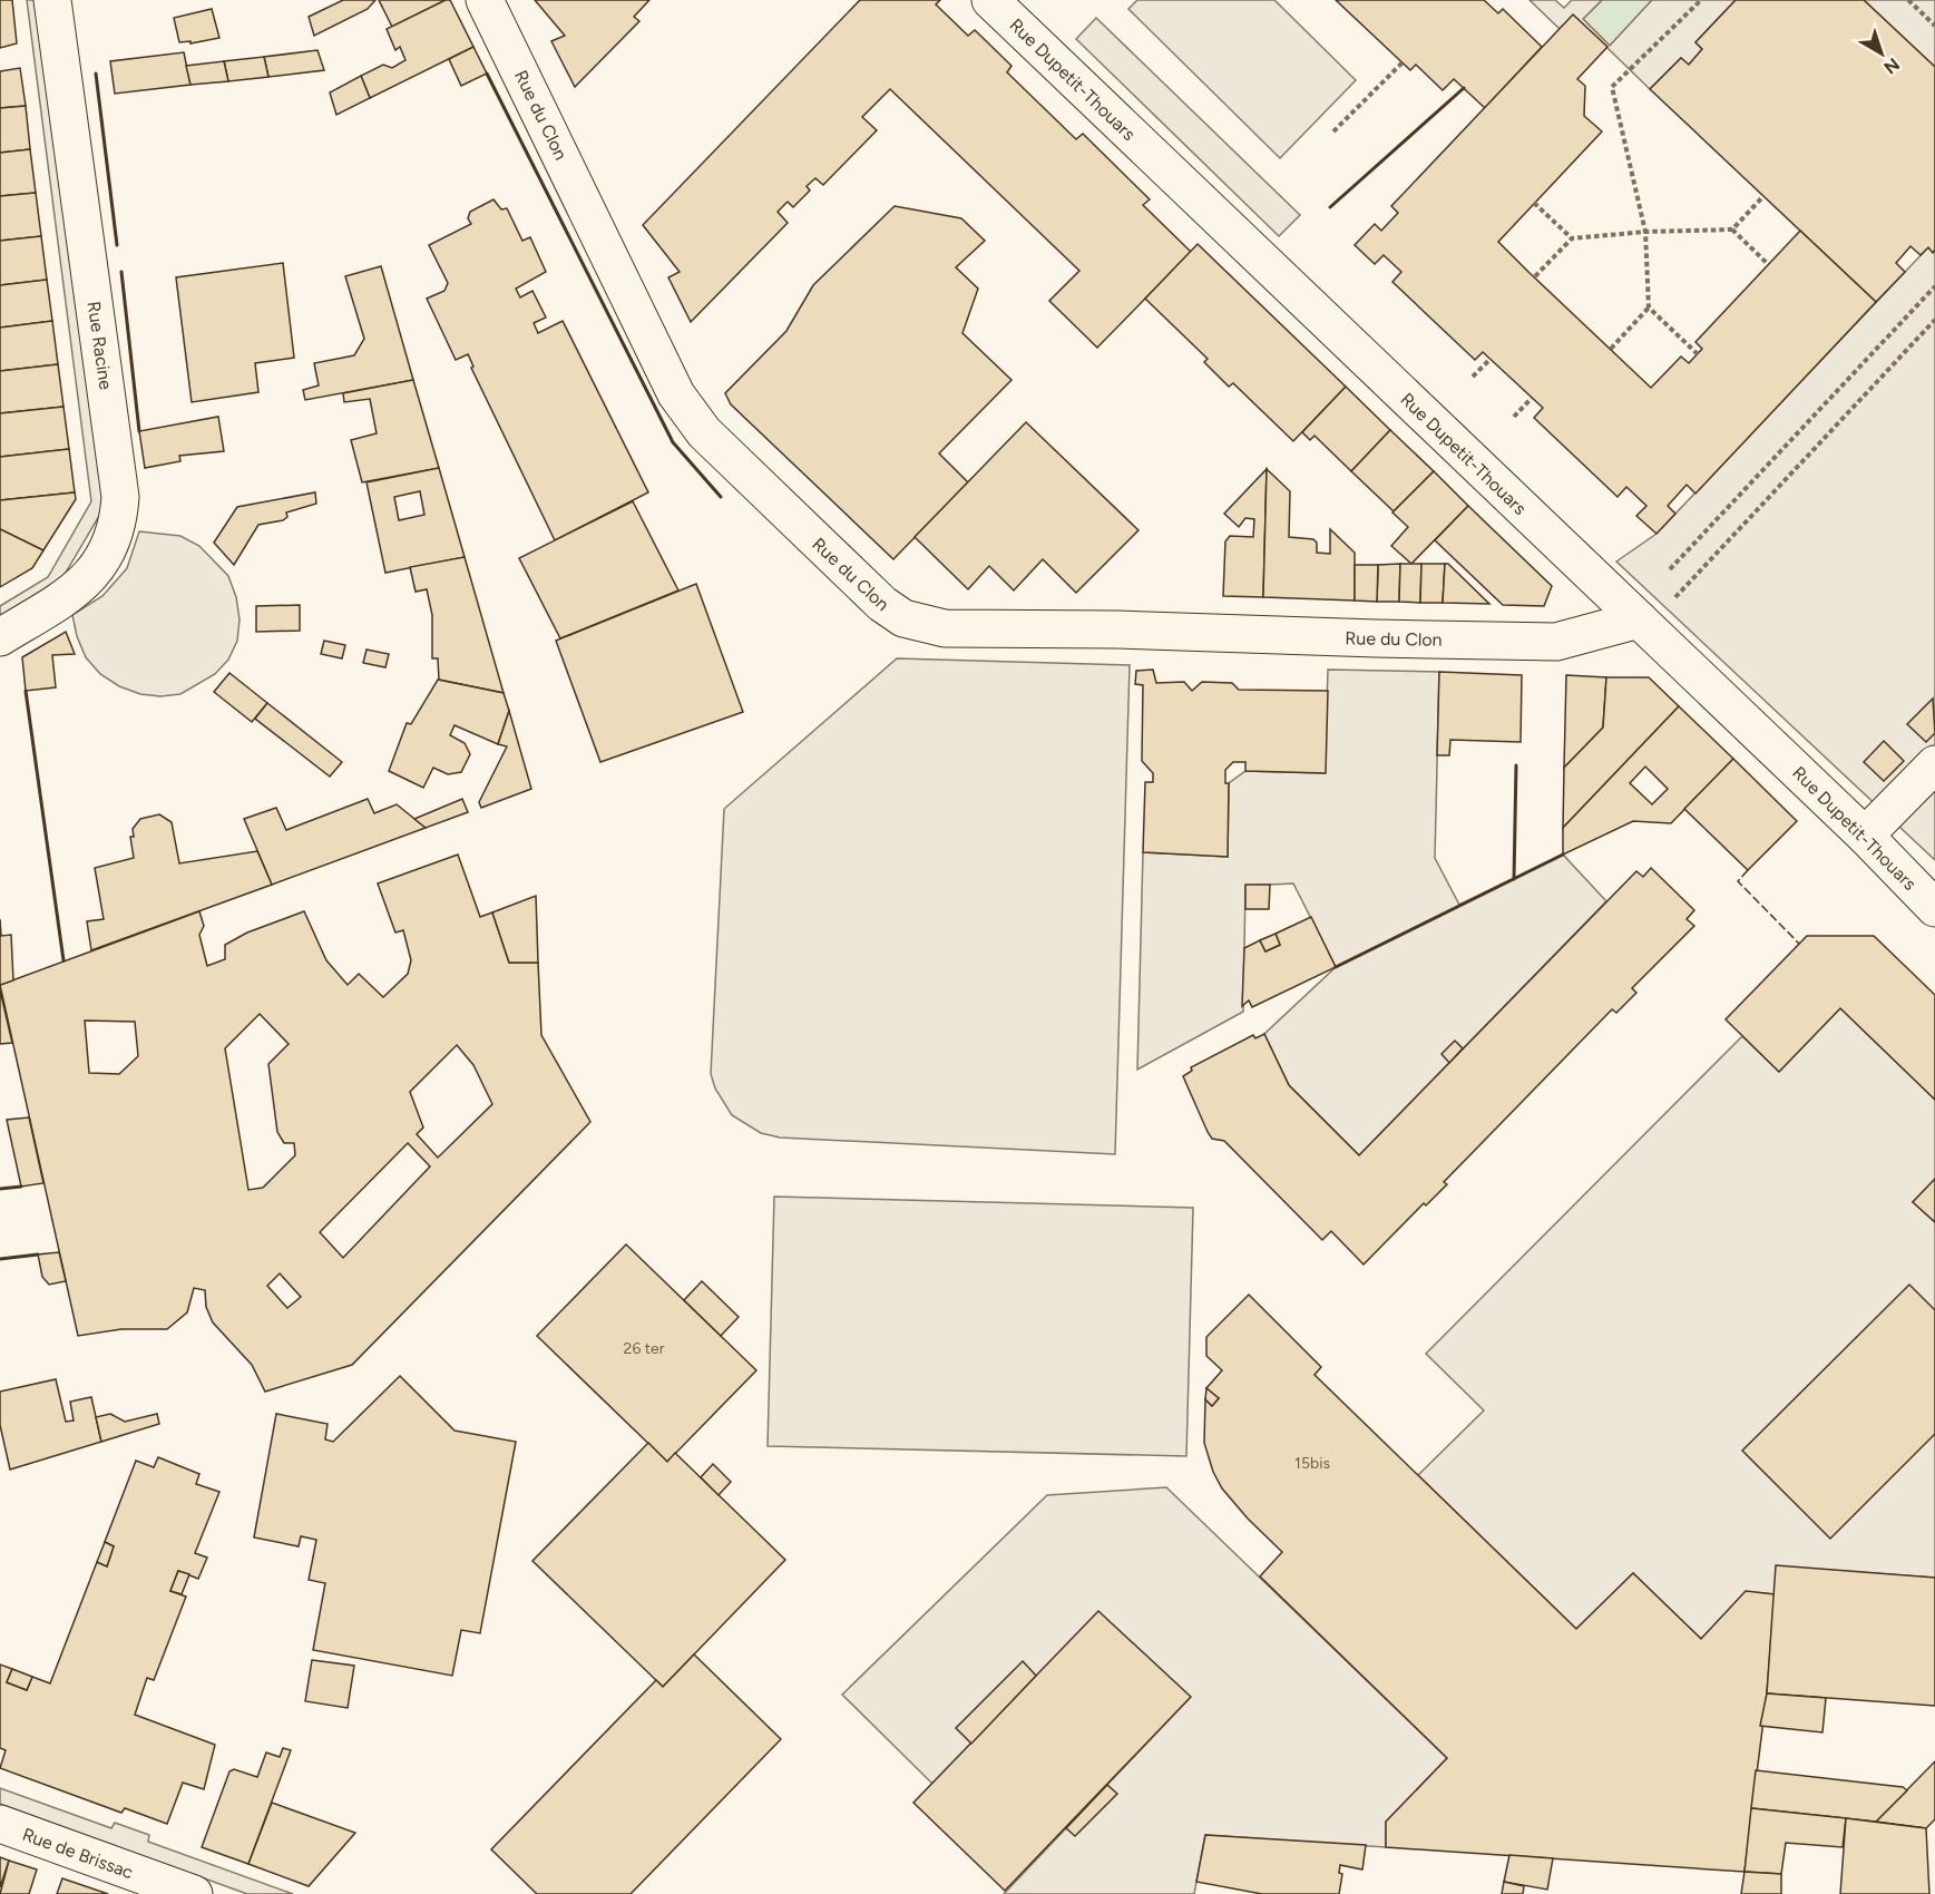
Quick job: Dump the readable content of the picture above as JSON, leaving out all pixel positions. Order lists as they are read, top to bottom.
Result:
{
  "streets": {
    "street": [
      "Rue Dupetit-Thouars",
      "Rue du Clon",
      "Rue Racine",
      "Rue de Brissac"
    ]
  },
  "crossings": [
    ["Rue Dupetit-Thouars", "Rue du Clon"]
  ],
  "house_numbers": ["26 ter", "15bis"],
  "north": "bottom right"
}
